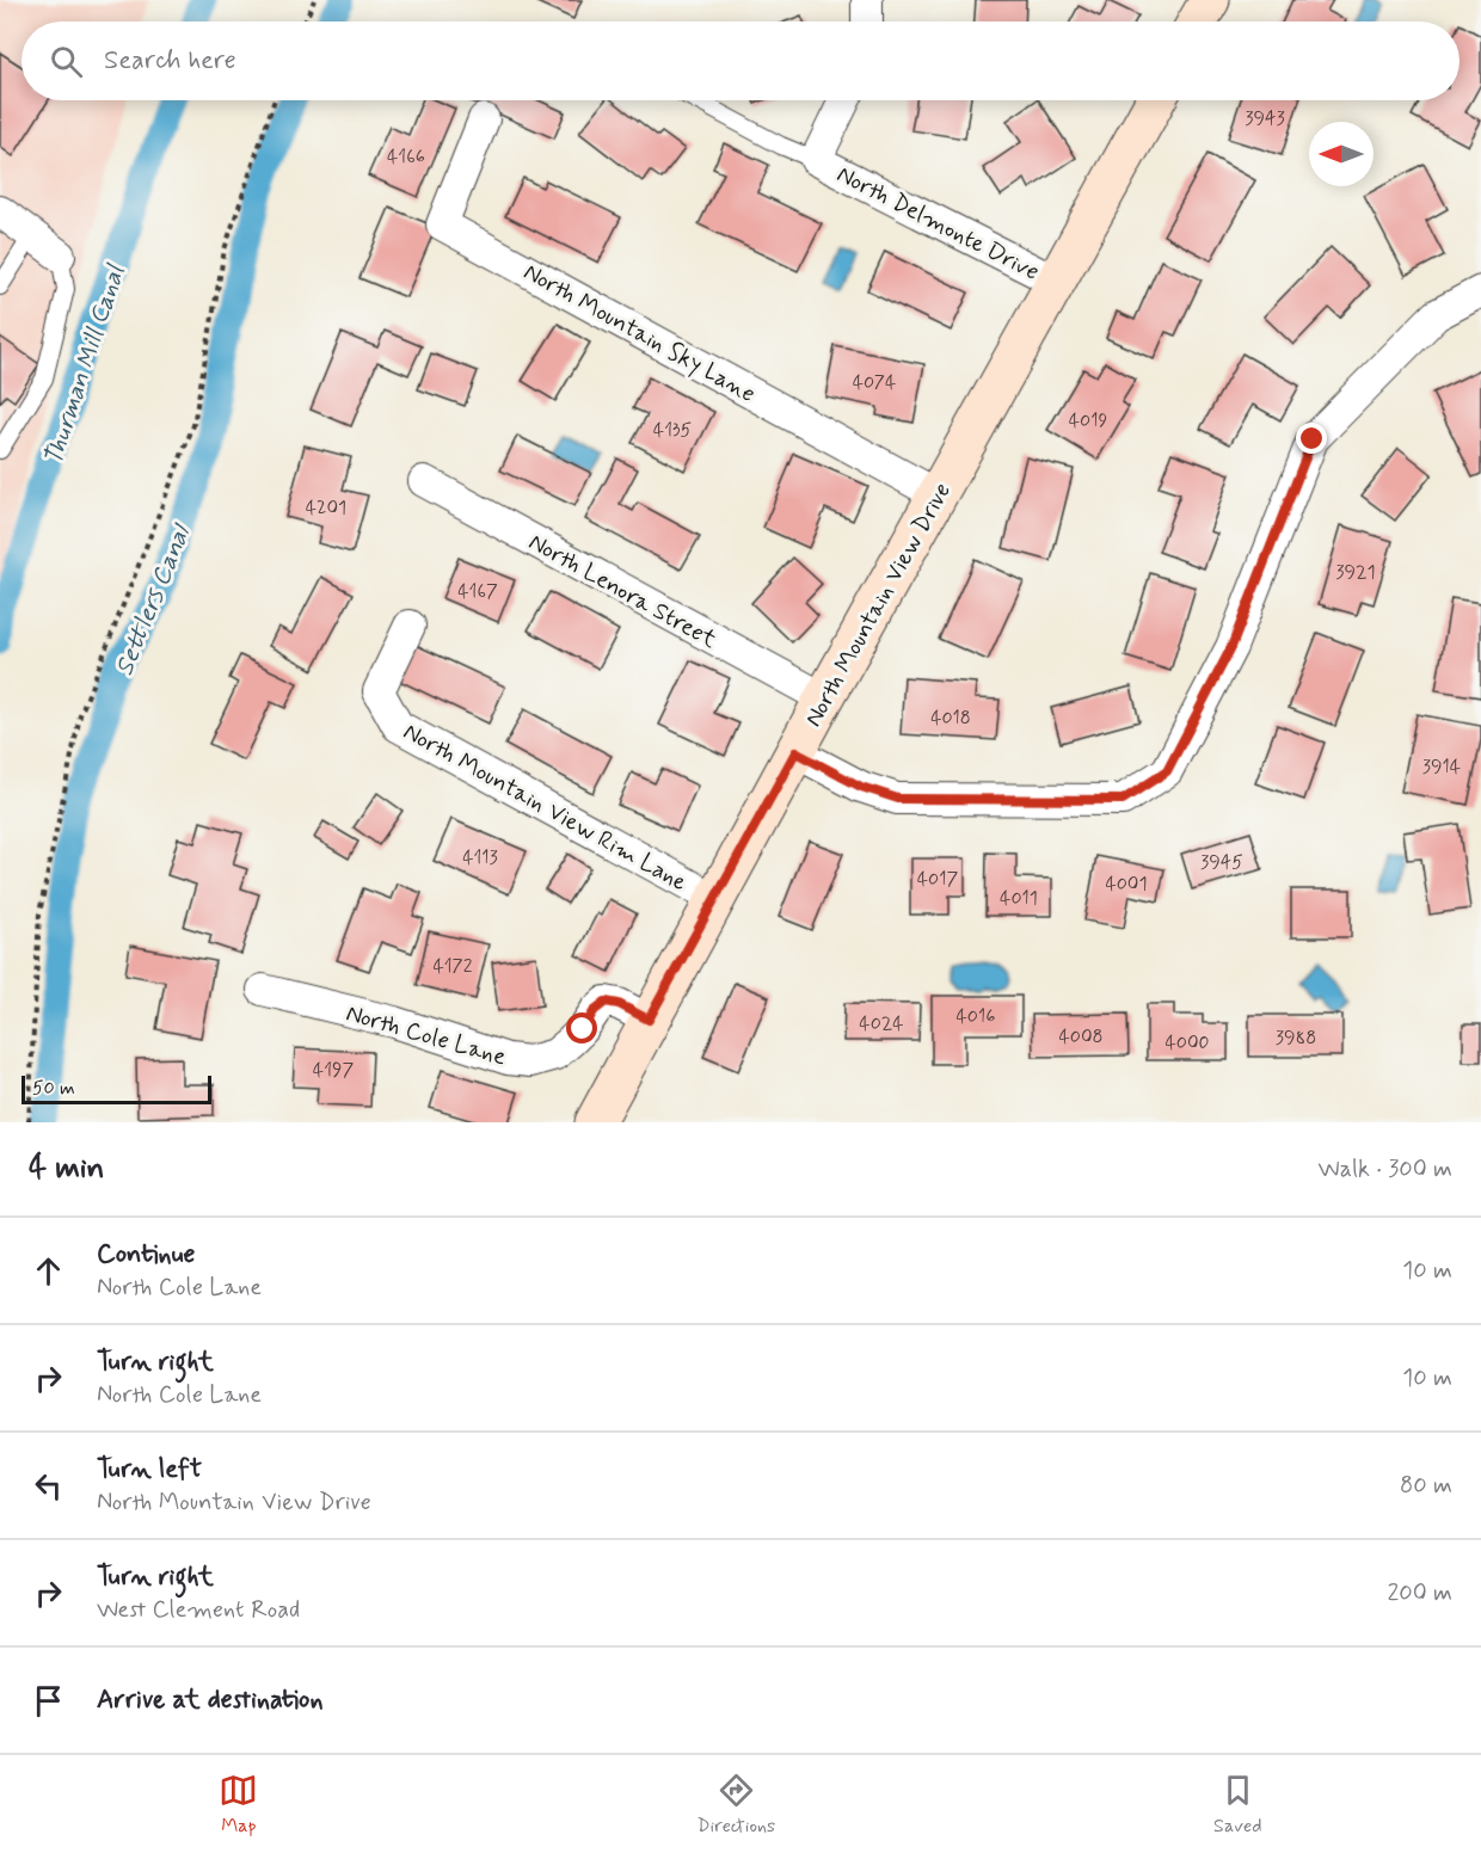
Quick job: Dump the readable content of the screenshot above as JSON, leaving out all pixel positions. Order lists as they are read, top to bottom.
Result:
{
  "streets": {
    "street": [
      "North Delmonte Drive",
      "North Mountain Sky Lane",
      "North Lenora Street",
      "North Mountain View Drive",
      "North Mountain View Rim Lane",
      "North Cole Lane"
    ]
  },
  "crossings": [
    ["North Delmonte Drive", "North Mountain View Drive"],
    ["North Mountain Sky Lane", "North Mountain View Drive"],
    ["North Lenora Street", "North Mountain View Drive"],
    ["North Mountain View Drive", "North Mountain View Rim Lane"],
    ["North Mountain View Drive", "North Cole Lane"]
  ],
  "water": ["Thurman Mill Canal", "Settlers Canal"],
  "house_numbers": [
    "3943",
    "4166",
    "4074",
    "4019",
    "4135",
    "4201",
    "3921",
    "4167",
    "4018",
    "3914",
    "4113",
    "3945",
    "4017",
    "4001",
    "4011",
    "4172",
    "4016",
    "4024",
    "4008",
    "3988",
    "4000",
    "4197"
  ],
  "scale_bar": "50 m",
  "north": "left",
  "page": {
    "search": "Search here",
    "scale": "50 m",
    "heading": ["4 min", "Walk · 300 m"],
    "list": [
      ["Continue", "North Cole Lane", "10 m"],
      ["Turn right", "North Cole Lane", "10 m"],
      ["Turn left", "North Mountain View Drive", "80 m"],
      ["Turn right", "West Clement Road", "200 m"],
      "Arrive at destination"
    ],
    "nav": ["Map", "Directions", "Saved"]
  }
}
